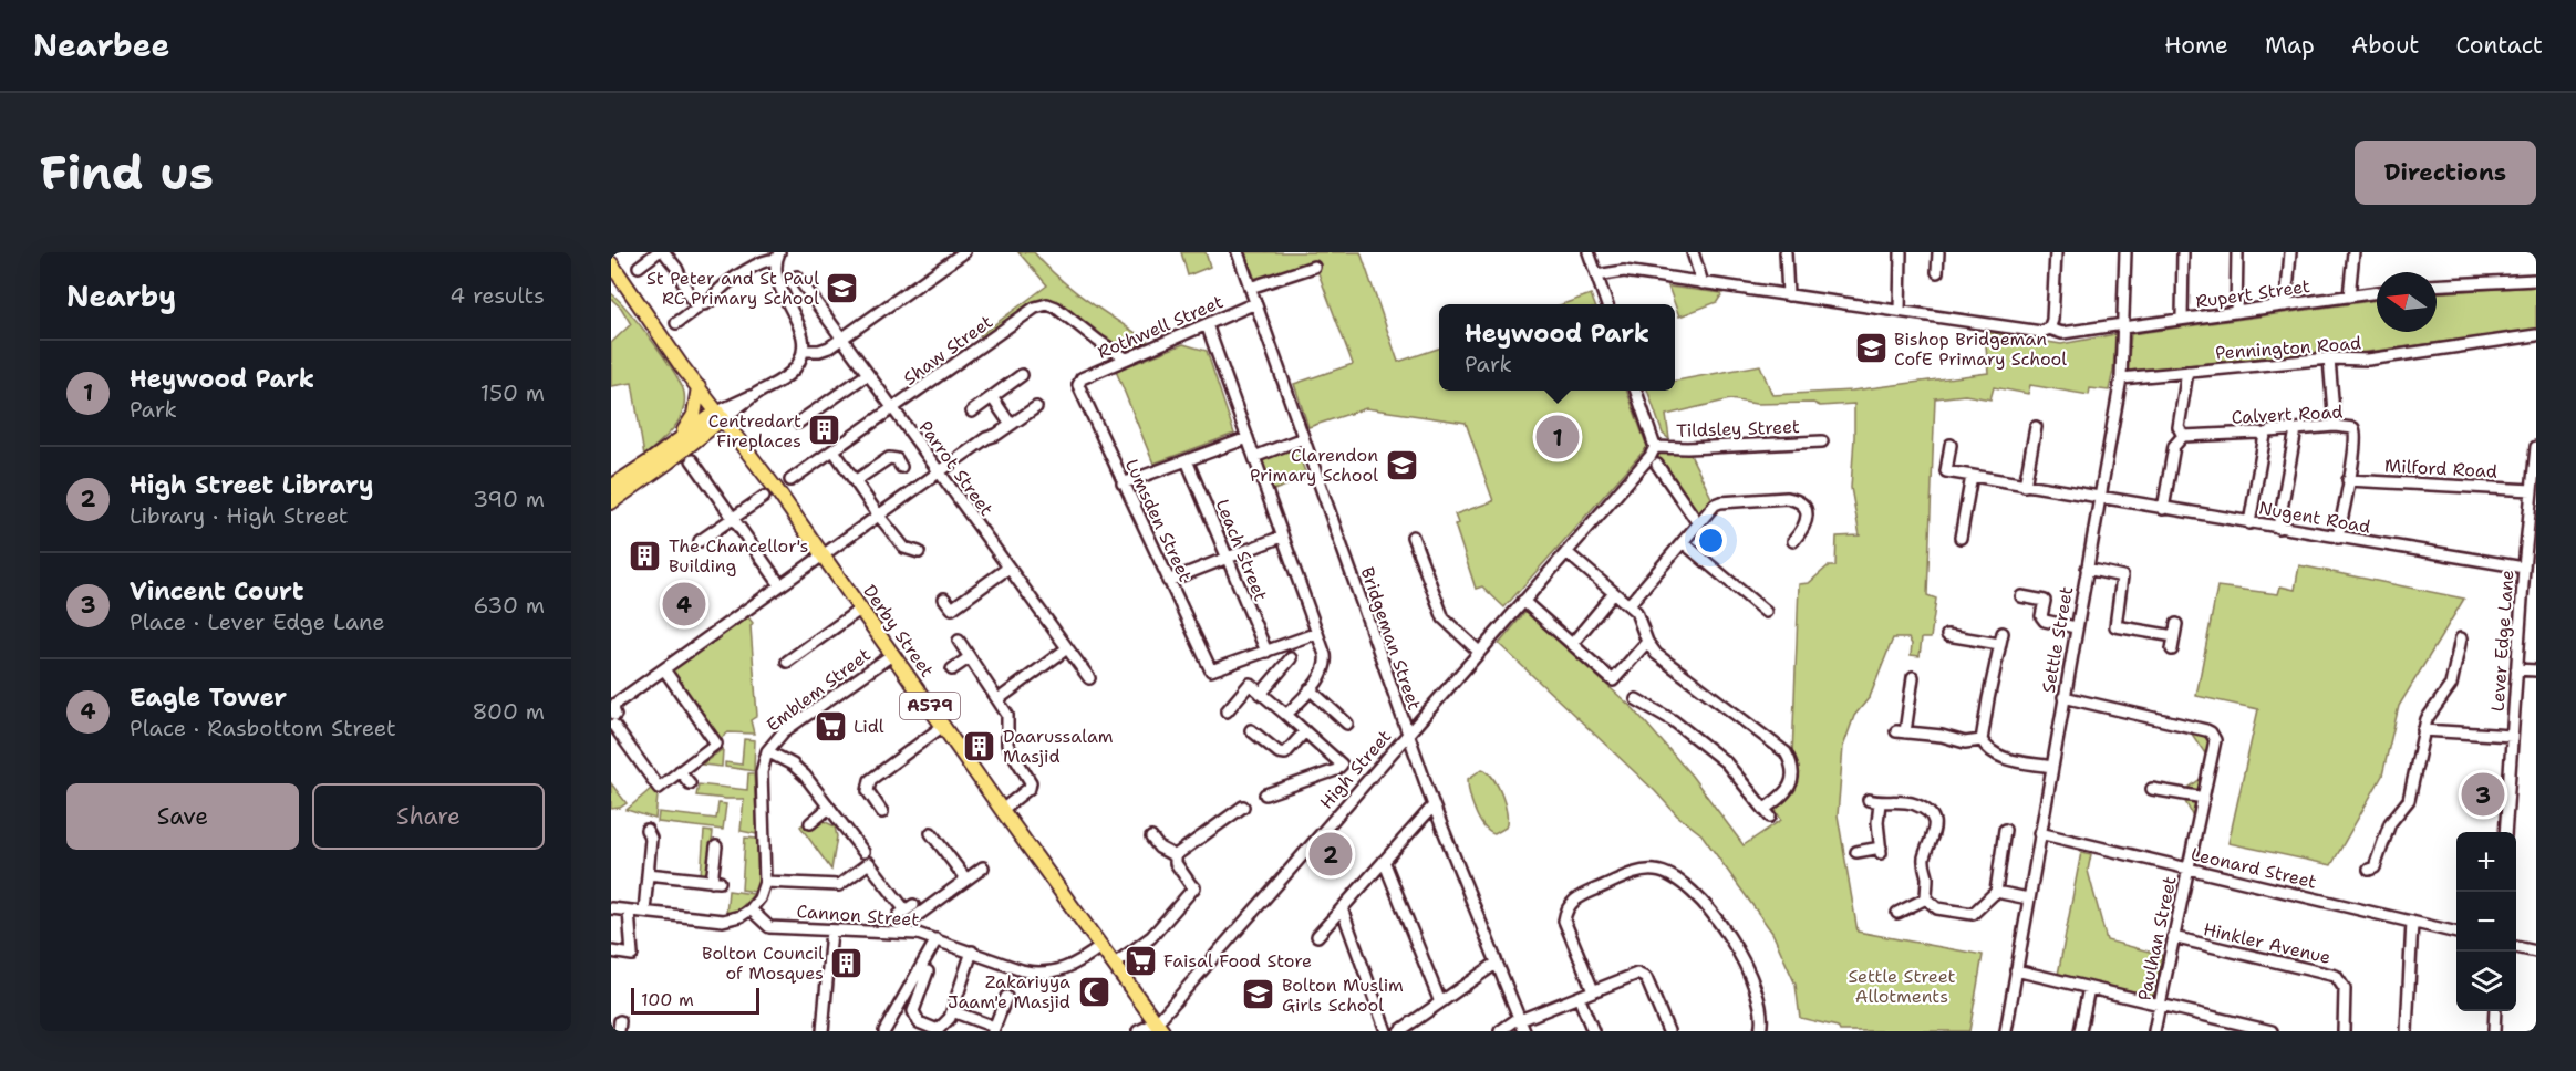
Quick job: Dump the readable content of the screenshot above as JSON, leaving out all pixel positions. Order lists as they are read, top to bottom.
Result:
{
  "streets": {
    "main road": ["Derby Street", "A579"],
    "street": [
      "Rupert Street",
      "Rothwell Street",
      "Pennington Road",
      "Shaw Street",
      "Calvert Road",
      "Tildsley Street",
      "Parrot Street",
      "Milford Road",
      "Nugent Road",
      "Lumsden Street",
      "Leach Street",
      "Bridgeman Street",
      "Settle Street",
      "Lever Edge Lane",
      "Emblem Street",
      "High Street",
      "Leonard Street",
      "Cannon Street",
      "Paulhan Street",
      "Hinkler Avenue"
    ]
  },
  "crossings": [
    ["Rupert Street", "Settle Street"],
    ["Rothwell Street", "Shaw Street"],
    ["Rothwell Street", "Lumsden Street"],
    ["Rothwell Street", "Bridgeman Street"],
    ["Pennington Road", "Settle Street"],
    ["Shaw Street", "Parrot Street"],
    ["Calvert Road", "Milford Road"],
    ["Tildsley Street", "High Street"],
    ["Milford Road", "Lever Edge Lane"],
    ["Nugent Road", "Settle Street"],
    ["Nugent Road", "Lever Edge Lane"],
    ["Lumsden Street", "Leach Street"],
    ["Derby Street", "Emblem Street"],
    ["Derby Street", "High Street"],
    ["Derby Street", "Cannon Street"],
    ["Bridgeman Street", "High Street"],
    ["Settle Street", "Leonard Street"],
    ["Settle Street", "Paulhan Street"],
    ["Emblem Street", "Cannon Street"],
    ["Leonard Street", "Paulhan Street"],
    ["Paulhan Street", "Hinkler Avenue"]
  ],
  "parks": ["Settle Street Allotments"],
  "places": {
    "school or university": [
      "St Peter and St Paul RC Primary School",
      "Bishop Bridgeman CofE Primary School",
      "Clarendon Primary School",
      "Bolton Muslim Girls School"
    ],
    "building": [
      "Centredart Fireplaces",
      "The Chancellor's Building",
      "Daarussalam Masjid",
      "Bolton Council of Mosques"
    ],
    "supermarket": ["Lidl", "Faisal Food Store"],
    "mosque": ["Zakariyya Jaam'e Masjid"]
  },
  "scale_bar": "100 m",
  "north": "left",
  "page": {
    "header": "Nearbee",
    "nav": [
      "Home",
      "Map",
      "About",
      "Contact"
    ],
    "buttons": [
      "Directions",
      ["Save", "Share"]
    ],
    "title": "Find us",
    "heading": ["Nearby", "4 results"],
    "popup": ["Heywood Park", "Park"],
    "list": [
      {
        "mark": "1",
        "name": "Heywood Park",
        "note": "Park",
        "value": "150 m"
      },
      {
        "mark": "2",
        "name": "High Street Library",
        "note": "Library · High Street",
        "value": "390 m"
      },
      {
        "mark": "3",
        "name": "Vincent Court",
        "note": "Place · Lever Edge Lane",
        "value": "630 m"
      },
      {
        "mark": "4",
        "name": "Eagle Tower",
        "note": "Place · Rasbottom Street",
        "value": "800 m"
      }
    ],
    "pins": [
      "1",
      "4",
      "3",
      "2"
    ],
    "map_buttons": ["+", "−"],
    "scale": "100 m"
  }
}
